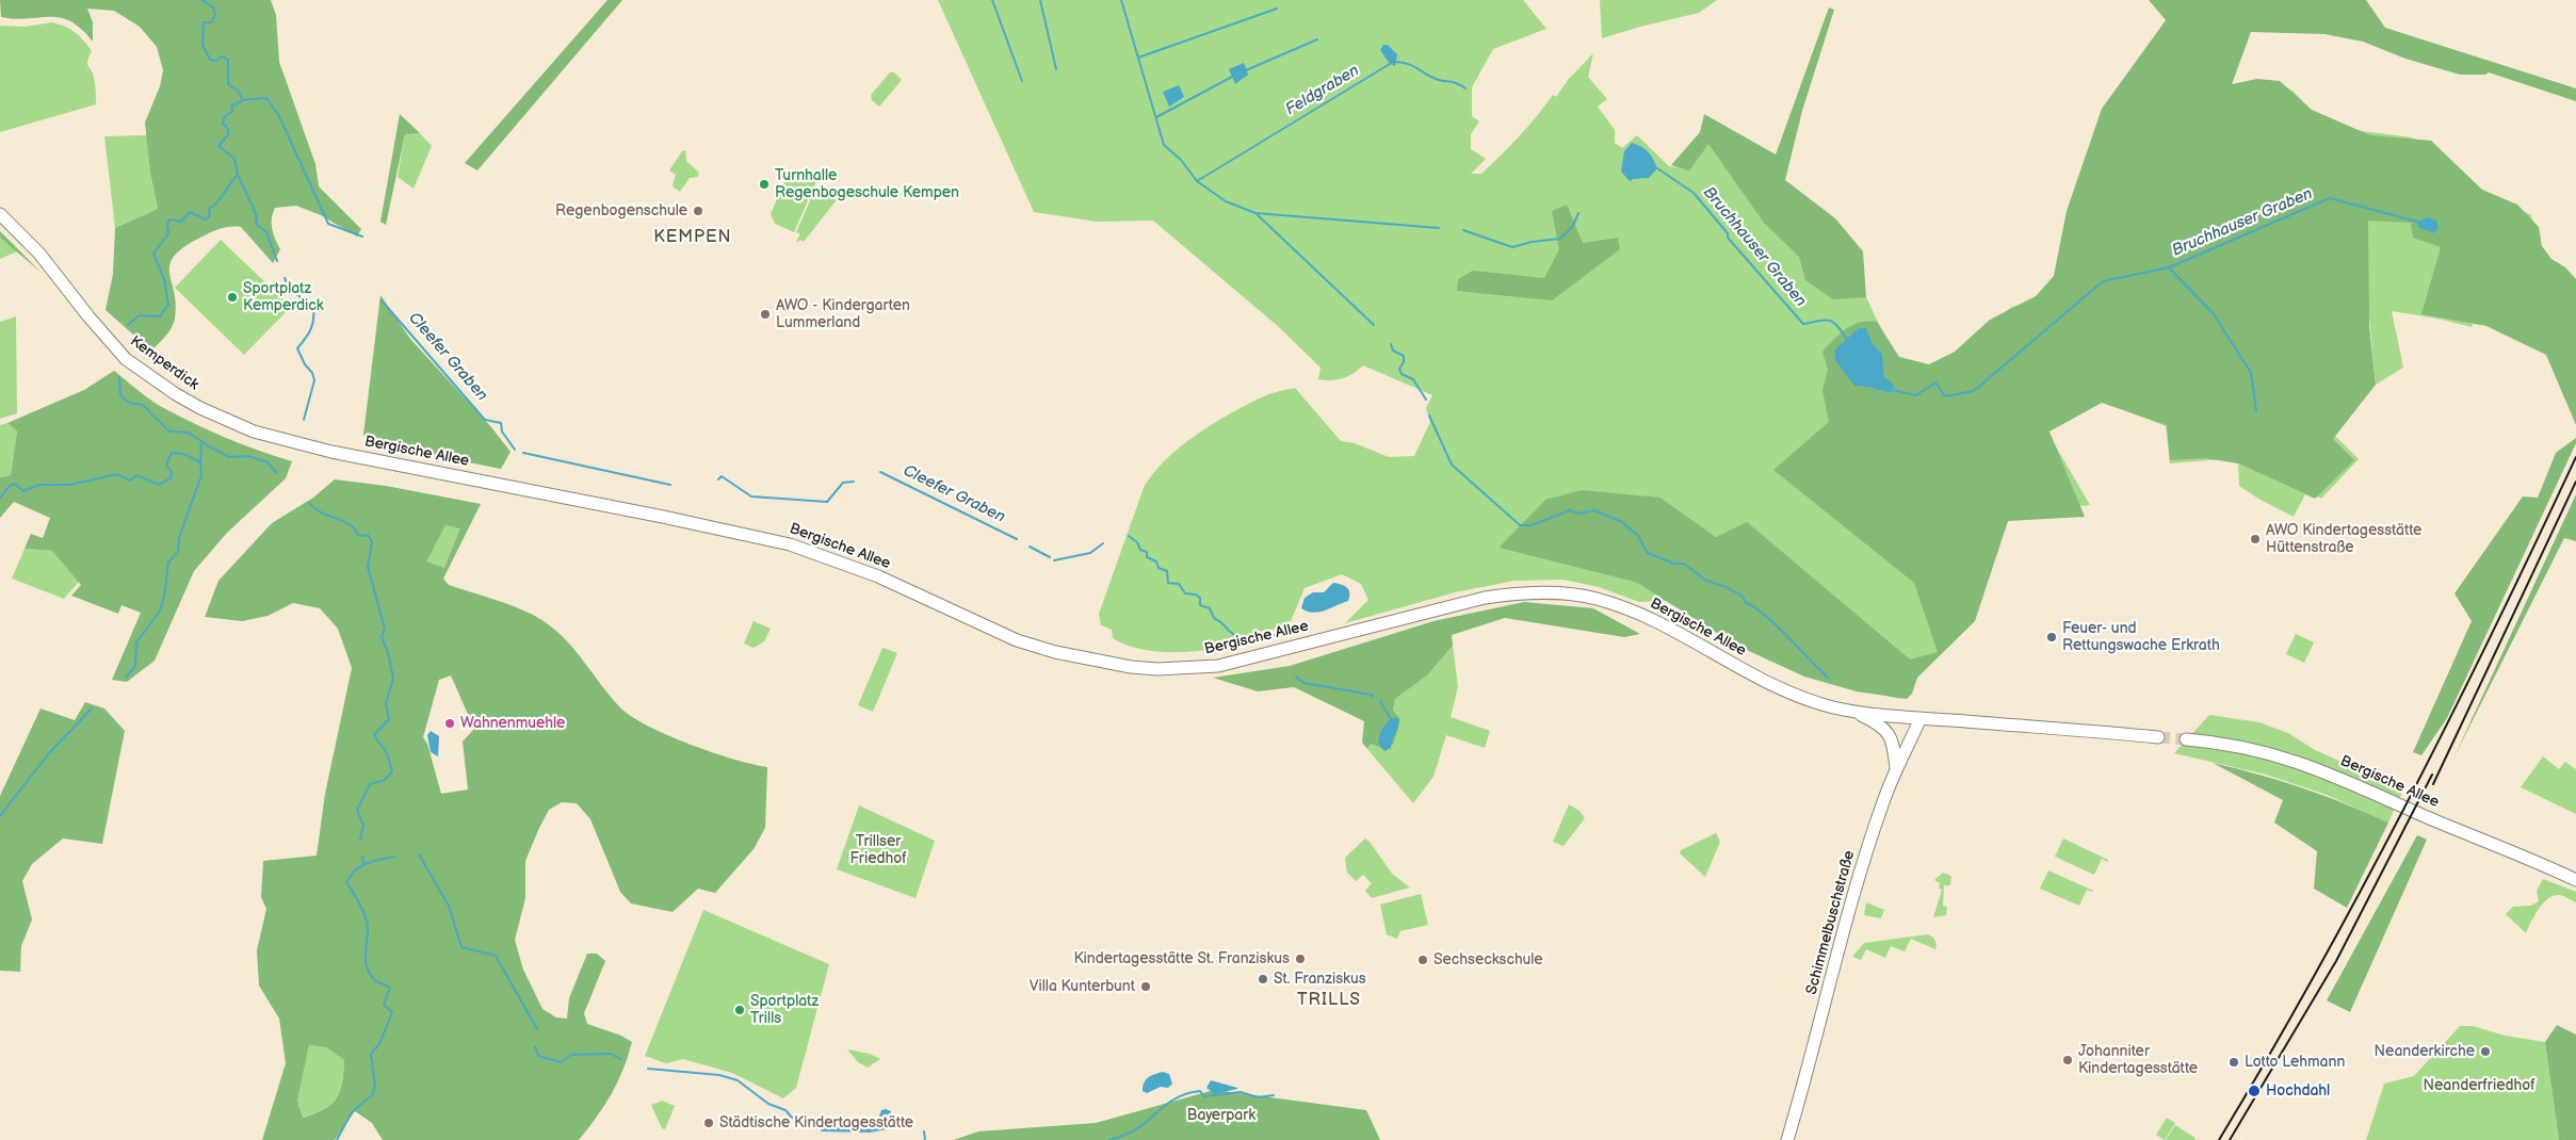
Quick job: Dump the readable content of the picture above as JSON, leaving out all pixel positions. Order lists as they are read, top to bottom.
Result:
{
  "streets": {
    "main road": ["Kemperdick", "Bergische Allee", "Schimmelbuschstraße"]
  },
  "crossings": [
    ["Kemperdick", "Bergische Allee"],
    ["Bergische Allee", "Schimmelbuschstraße"]
  ],
  "districts": ["KEMPEN", "TRILLS"],
  "water": ["Feldgraben", "Bruchhauser Graben", "Cleefer Graben"],
  "parks": ["Trillser Friedhof", "Neanderfriedhof", "Bayerpark"],
  "places": [
    "Turnhalle Regenbogeschule Kempen",
    "Regenbogenschule",
    "Sportplatz Kemperdick",
    "AWO - Kindergarten Lummerland",
    "AWO Kindertagesstätte Hüttenstraße",
    "Feuer- und Rettungswache Erkrath",
    "Wahnenmuehle",
    "Kindertagesstätte St. Franziskus",
    "Sechseckschule",
    "St. Franziskus",
    "Villa Kunterbunt",
    "Sportplatz Trills",
    "Neanderkirche",
    "Johanniter Kindertagesstätte",
    "Lotto Lehmann",
    "Hochdahl",
    "Städtische Kindertagesstätte"
  ]
}
